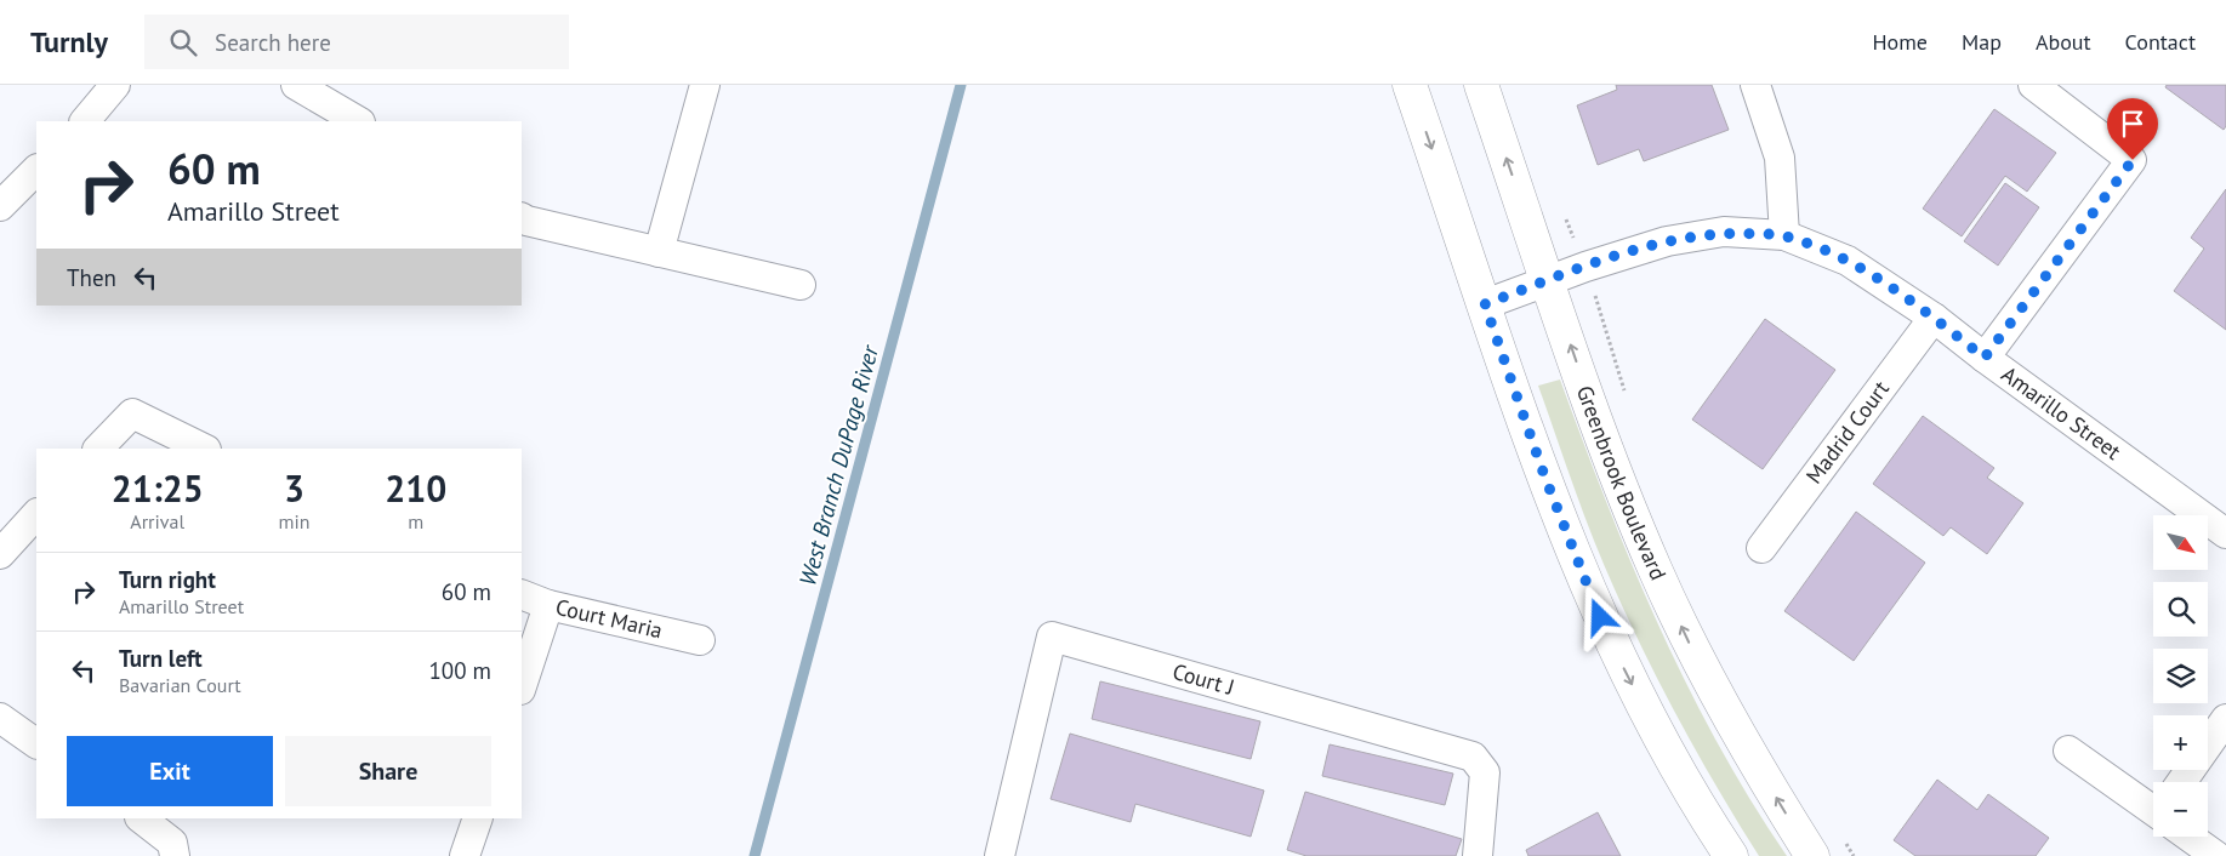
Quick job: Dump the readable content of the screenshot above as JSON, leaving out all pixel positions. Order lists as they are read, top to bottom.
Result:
{
  "streets": {
    "main road": ["Greenbrook Boulevard"],
    "street": [
      "Amarillo Street",
      "Madrid Court",
      "Court Maria",
      "Court J"
    ]
  },
  "crossings": [
    ["Amarillo Street", "Madrid Court"],
    ["Amarillo Street", "Greenbrook Boulevard"]
  ],
  "water": ["West Branch DuPage River"],
  "north": "bottom right",
  "page": {
    "header": "Turnly",
    "search": "Search here",
    "nav": [
      "Home",
      "Map",
      "About",
      "Contact"
    ],
    "turn": ["60 m", "Amarillo Street"],
    "then": "Then",
    "eta": [
      "21:25",
      "Arrival",
      "3",
      "min",
      "210",
      "m"
    ],
    "map_buttons": ["+", "−"],
    "list": [
      {
        "name": "Turn right",
        "note": "Amarillo Street",
        "value": "60 m"
      },
      {
        "name": "Turn left",
        "note": "Bavarian Court",
        "value": "100 m"
      }
    ],
    "buttons": ["Exit", "Share"]
  }
}
